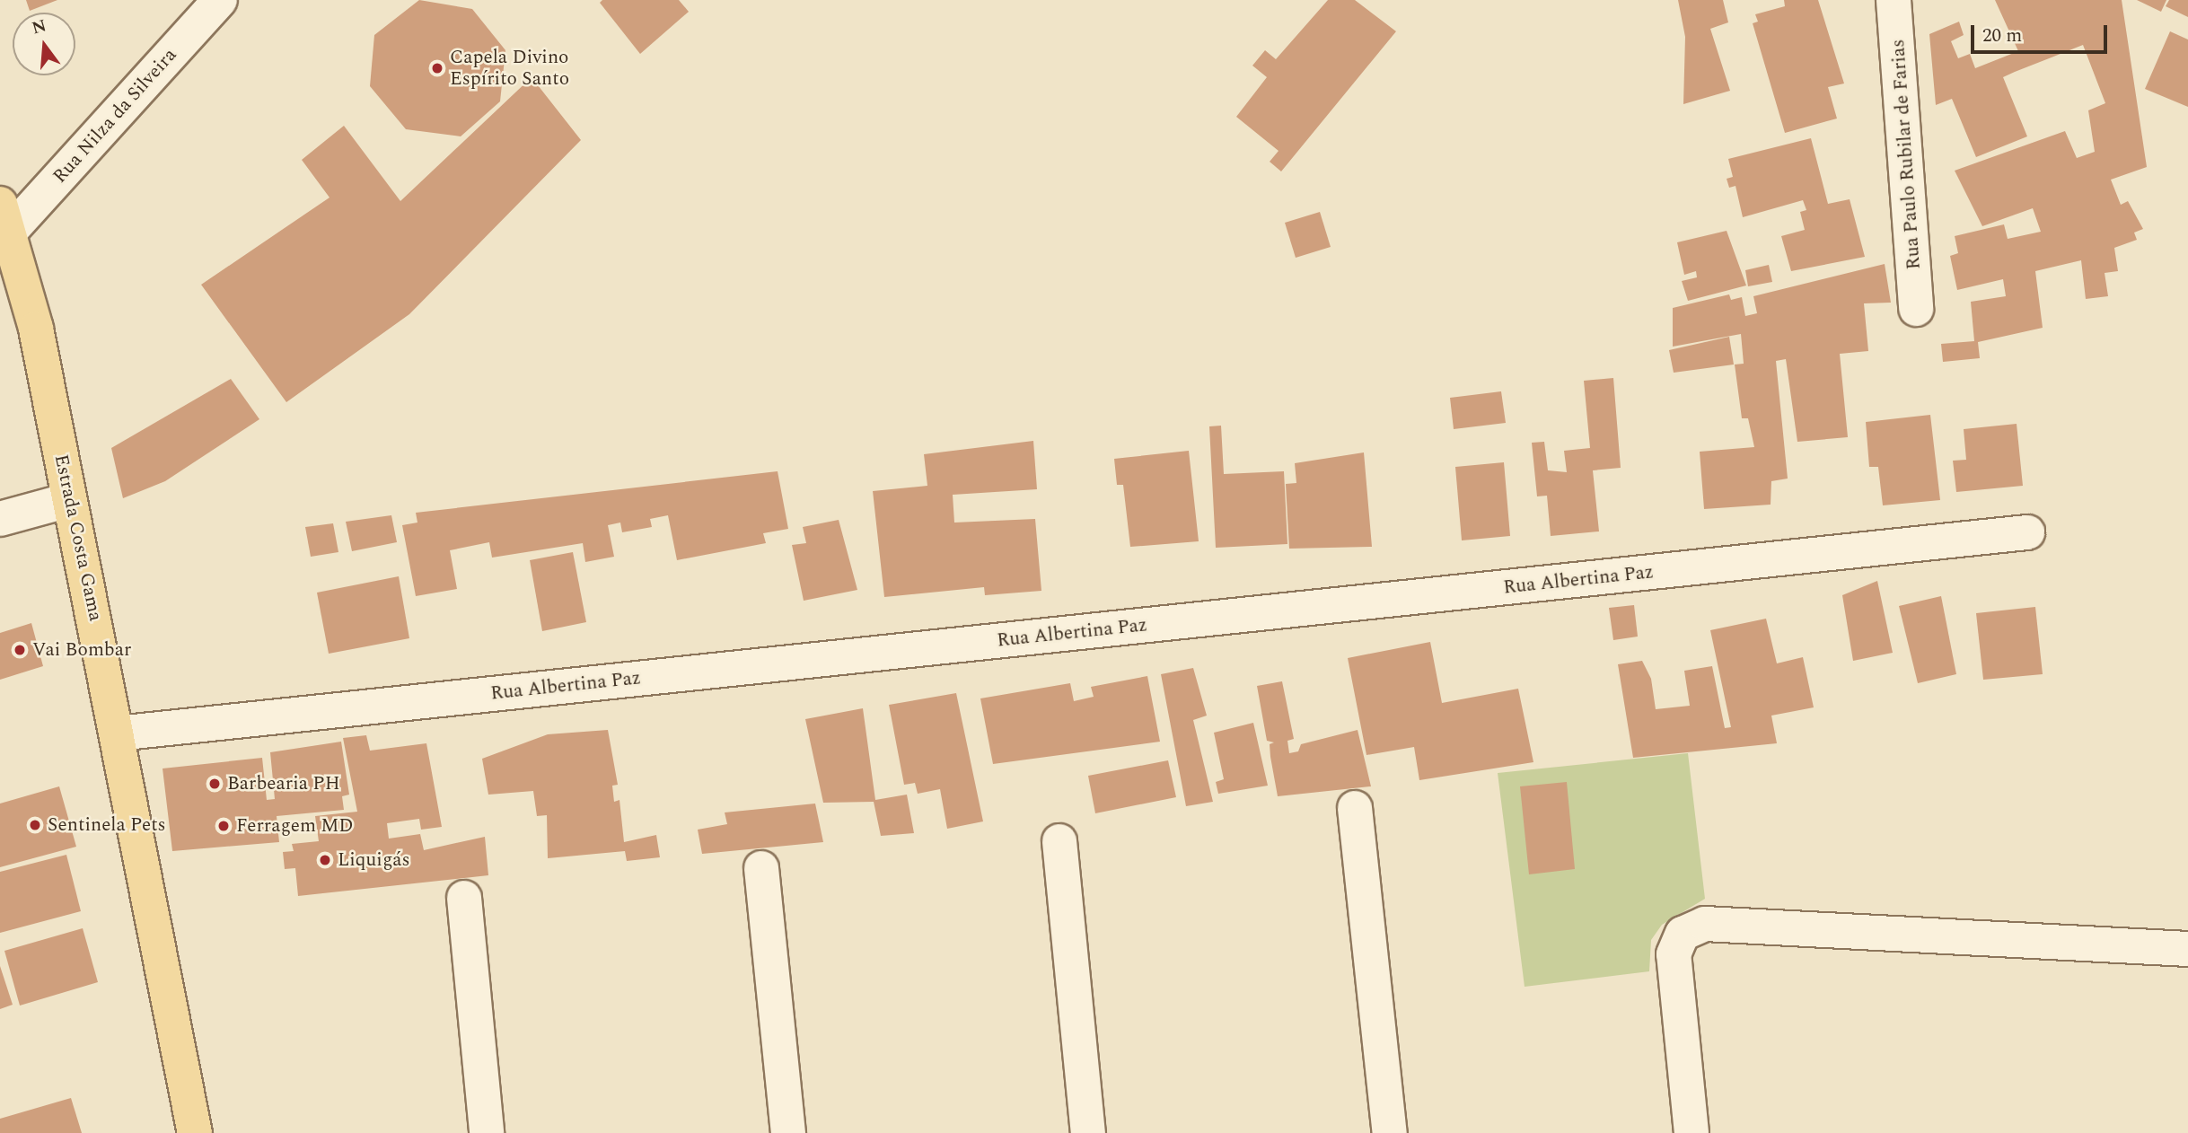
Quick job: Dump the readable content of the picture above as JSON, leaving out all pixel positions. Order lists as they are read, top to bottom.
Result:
{
  "streets": {
    "main road": ["Estrada Costa Gama"],
    "street": ["Rua Nilza da Silveira", "Rua Paulo Rubilar de Farias", "Rua Albertina Paz"]
  },
  "crossings": [
    ["Rua Nilza da Silveira", "Estrada Costa Gama"],
    ["Estrada Costa Gama", "Rua Albertina Paz"]
  ],
  "places": [
    "Capela Divino Espírito Santo",
    "Vai Bombar",
    "Barbearia PH",
    "Sentinela Pets",
    "Ferragem MD",
    "Liquigás"
  ],
  "scale_bar": "20 m",
  "north": "top"
}
